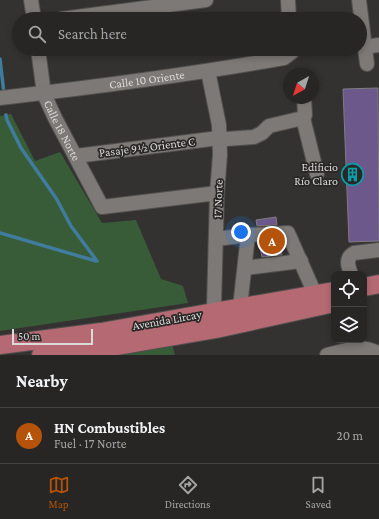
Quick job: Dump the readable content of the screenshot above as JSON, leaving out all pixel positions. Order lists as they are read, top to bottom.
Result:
{
  "streets": {
    "main road": ["Avenida Lircay"],
    "street": [
      "Calle 10 Oriente",
      "Calle 18 Norte",
      "Pasaje 9½ Oriente C",
      "17 Norte"
    ]
  },
  "crossings": [
    ["Calle 10 Oriente", "Calle 18 Norte"],
    ["Calle 10 Oriente", "17 Norte"],
    ["Calle 18 Norte", "Pasaje 9½ Oriente C"],
    ["Calle 18 Norte", "17 Norte"],
    ["Pasaje 9½ Oriente C", "17 Norte"],
    ["17 Norte", "Avenida Lircay"]
  ],
  "places": {
    "building": ["Edificio Río Claro"]
  },
  "scale_bar": "50 m",
  "north": "bottom left",
  "page": {
    "search": "Search here",
    "pins": "A",
    "scale": "50 m",
    "heading": "Nearby",
    "list": [
      {
        "mark": "A",
        "name": "HN Combustibles",
        "note": "Fuel · 17 Norte",
        "value": "20 m"
      }
    ],
    "nav": ["Map", "Directions", "Saved"]
  }
}
